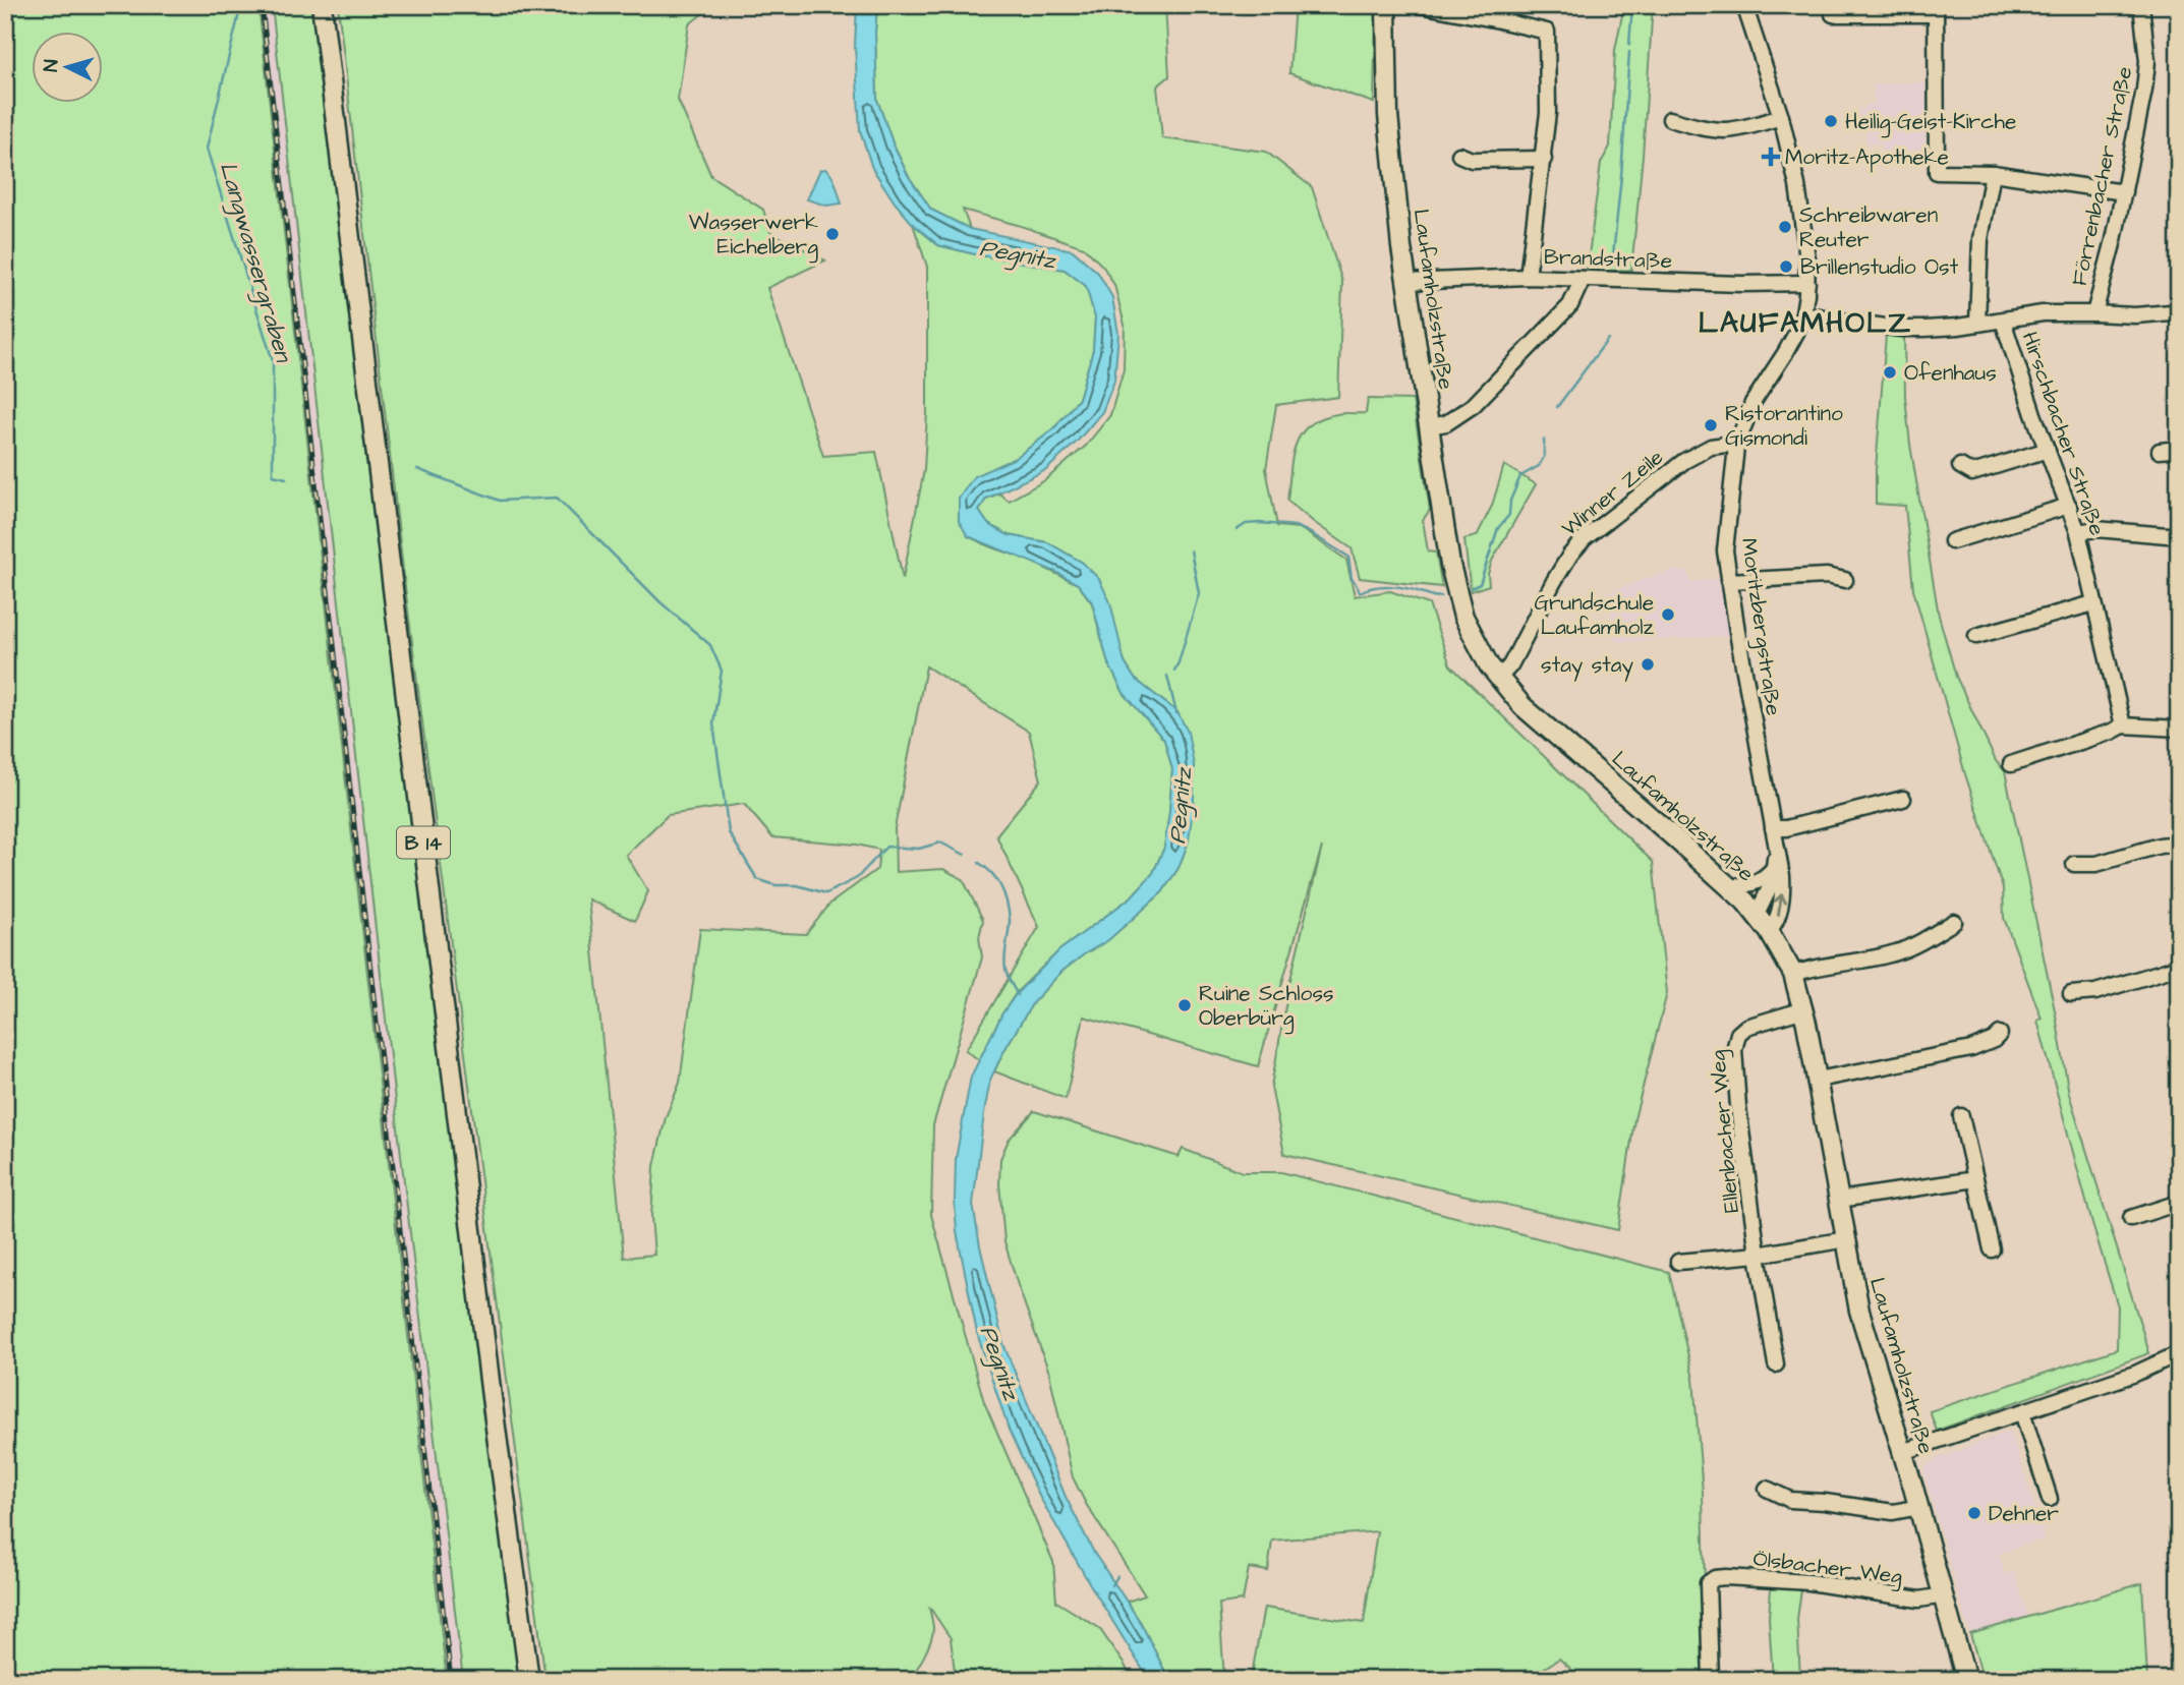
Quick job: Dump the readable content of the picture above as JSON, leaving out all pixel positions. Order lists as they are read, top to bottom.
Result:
{
  "streets": {
    "main road": ["Laufamholzstraße", "B 14"],
    "street": [
      "Förrenbacher Straße",
      "Brandstraße",
      "Hirschbacher Straße",
      "Winner Zeile",
      "Moritzbergstraße",
      "Ellenbacher Weg",
      "Ölsbacher Weg"
    ]
  },
  "crossings": [
    ["Brandstraße", "Laufamholzstraße"],
    ["Brandstraße", "Moritzbergstraße"],
    ["Laufamholzstraße", "Winner Zeile"],
    ["Laufamholzstraße", "Moritzbergstraße"],
    ["Laufamholzstraße", "Ellenbacher Weg"],
    ["Laufamholzstraße", "Ölsbacher Weg"],
    ["Winner Zeile", "Moritzbergstraße"]
  ],
  "districts": ["LAUFAMHOLZ"],
  "water": ["Pegnitz", "Langwassergraben"],
  "places": {
    "other": [
      "Heilig-Geist-Kirche",
      "Schreibwaren Reuter",
      "Wasserwerk Eichelberg",
      "Brillenstudio Ost",
      "Ofenhaus",
      "Ristorantino Gismondi",
      "Grundschule Laufamholz",
      "stay stay",
      "Ruine Schloss Oberbürg",
      "Dehner"
    ],
    "health": ["Moritz-Apotheke"]
  },
  "north": "left"
}
